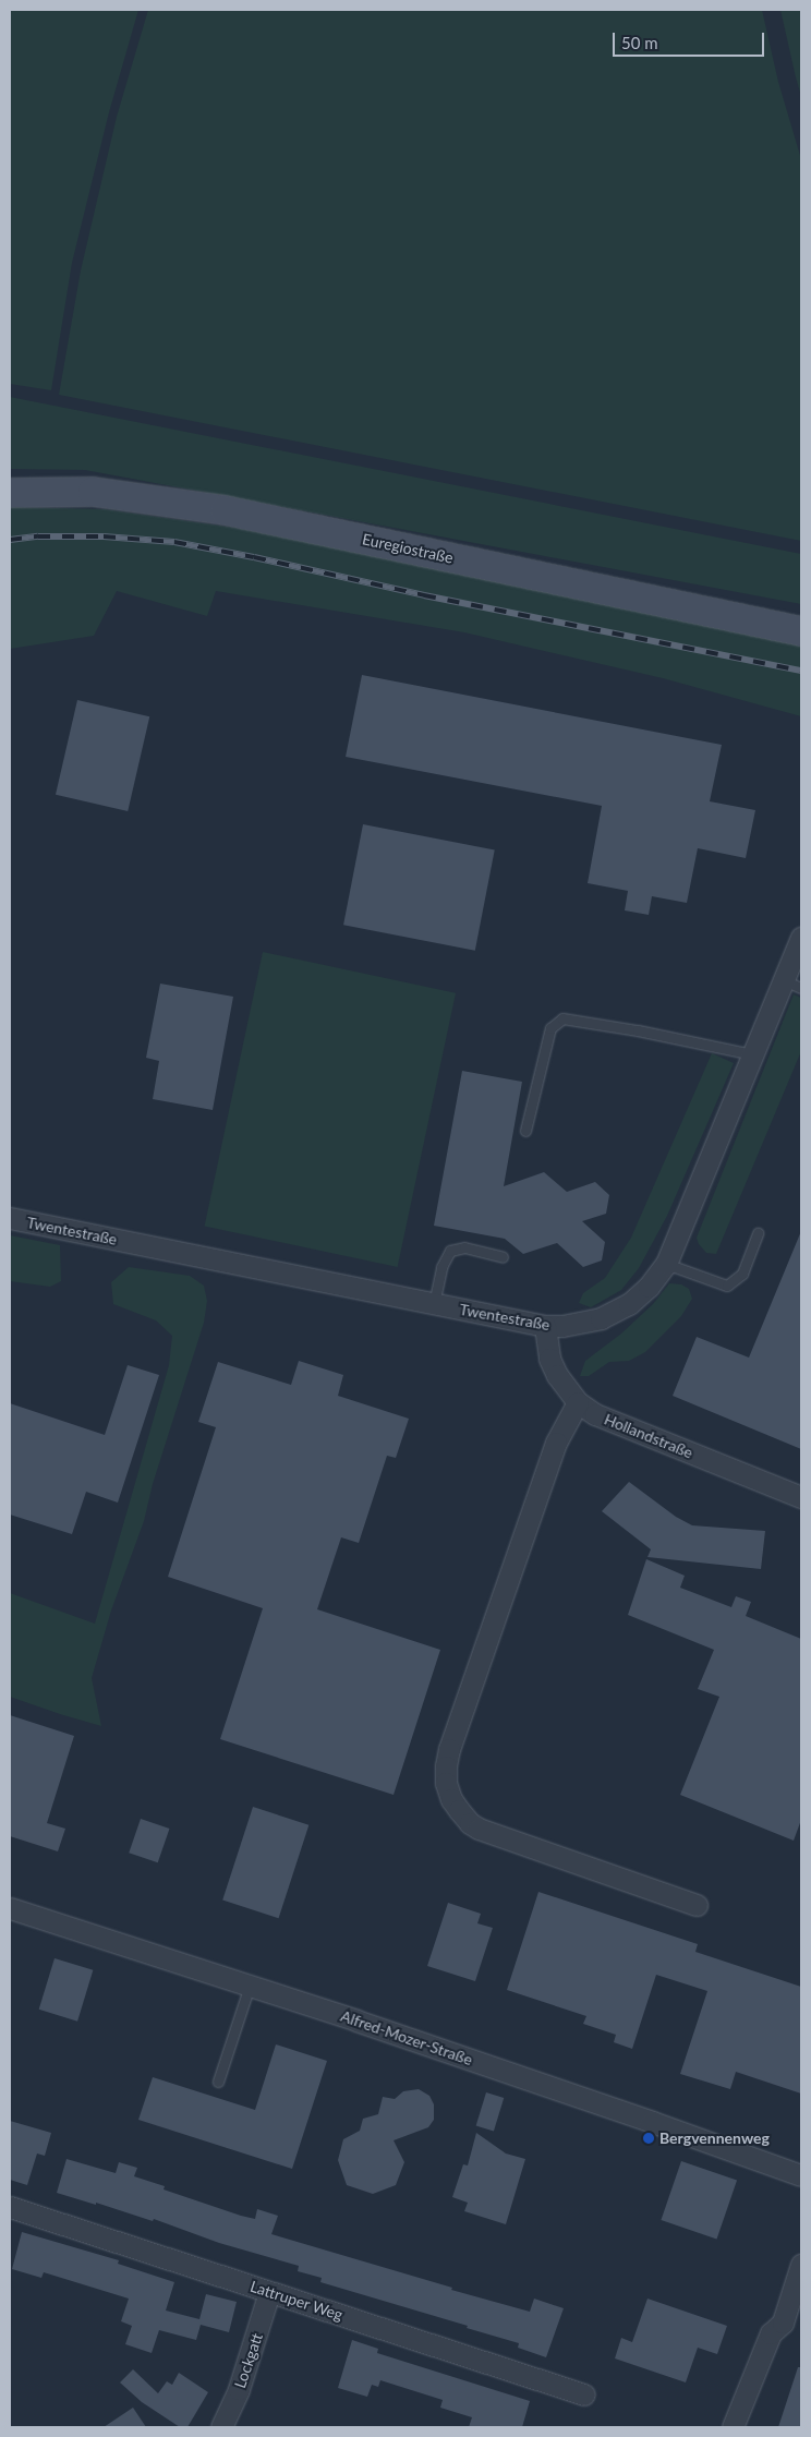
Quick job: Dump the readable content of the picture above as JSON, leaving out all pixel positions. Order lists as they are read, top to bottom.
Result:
{
  "streets": {
    "main road": ["Euregiostraße"],
    "street": [
      "Twentestraße",
      "Hollandstraße",
      "Alfred-Mozer-Straße",
      "Lattruper Weg",
      "Lockgatt"
    ]
  },
  "crossings": [
    ["Twentestraße", "Hollandstraße"],
    ["Lattruper Weg", "Lockgatt"]
  ],
  "places": ["Bergvennenweg"],
  "scale_bar": "50 m"
}
